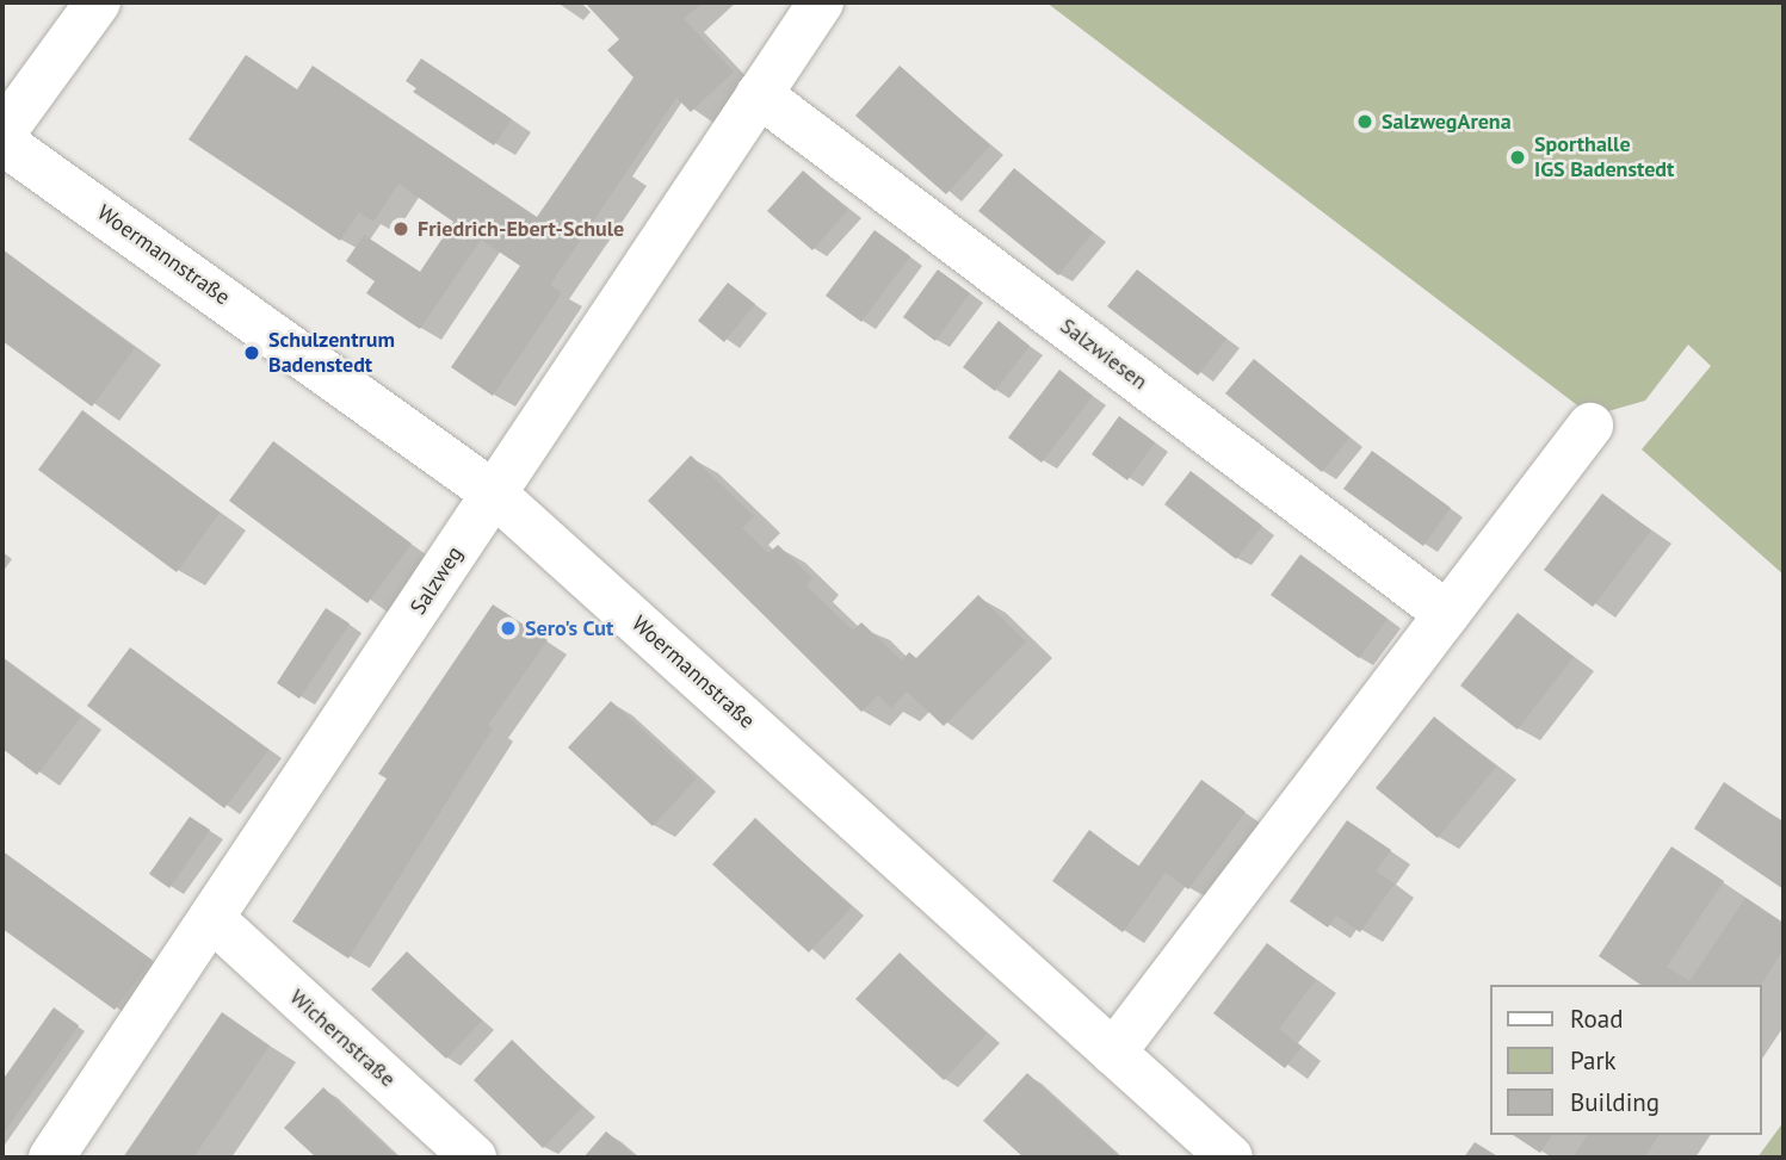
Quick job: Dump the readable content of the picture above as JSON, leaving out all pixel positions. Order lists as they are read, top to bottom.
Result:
{
  "streets": {
    "street": [
      "Woermannstraße",
      "Salzwiesen",
      "Salzweg",
      "Wichernstraße"
    ]
  },
  "crossings": [
    ["Woermannstraße", "Salzweg"],
    ["Salzwiesen", "Salzweg"],
    ["Salzweg", "Wichernstraße"]
  ],
  "places": [
    "SalzwegArena",
    "Sporthalle IGS Badenstedt",
    "Friedrich-Ebert-Schule",
    "Schulzentrum Badenstedt",
    "Sero's Cut"
  ],
  "legend": ["Road", "Park", "Building"]
}
